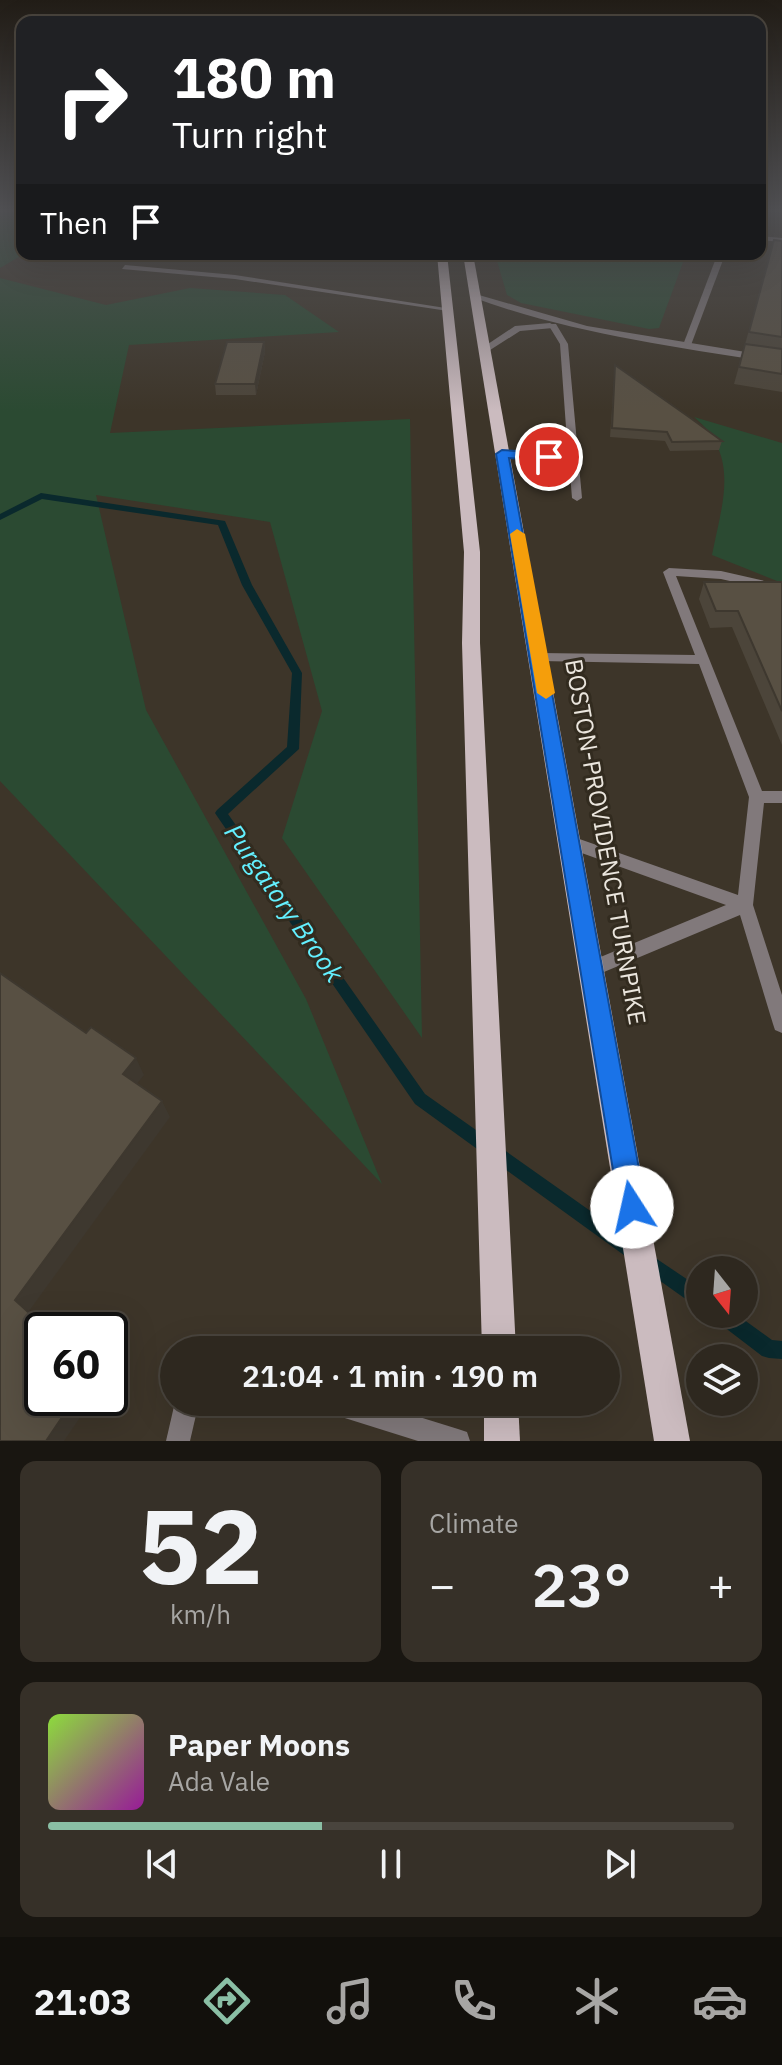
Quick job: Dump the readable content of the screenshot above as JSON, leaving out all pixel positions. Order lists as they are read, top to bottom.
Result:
{
  "streets": {
    "main road": ["BOSTON-PROVIDENCE TURNPIKE"]
  },
  "water": ["Purgatory Brook"],
  "north": "bottom",
  "page": {
    "turn": ["180 m", "Turn right"],
    "then": "Then",
    "limit": "60",
    "trip": "21:04 · 1 min · 190 m",
    "tile": [
      ["52", "km/h"],
      "Climate"
    ],
    "heat": ["−", "23°", "+"],
    "song": ["Paper Moons", "Ada Vale"],
    "tabs": "21:03"
  }
}
